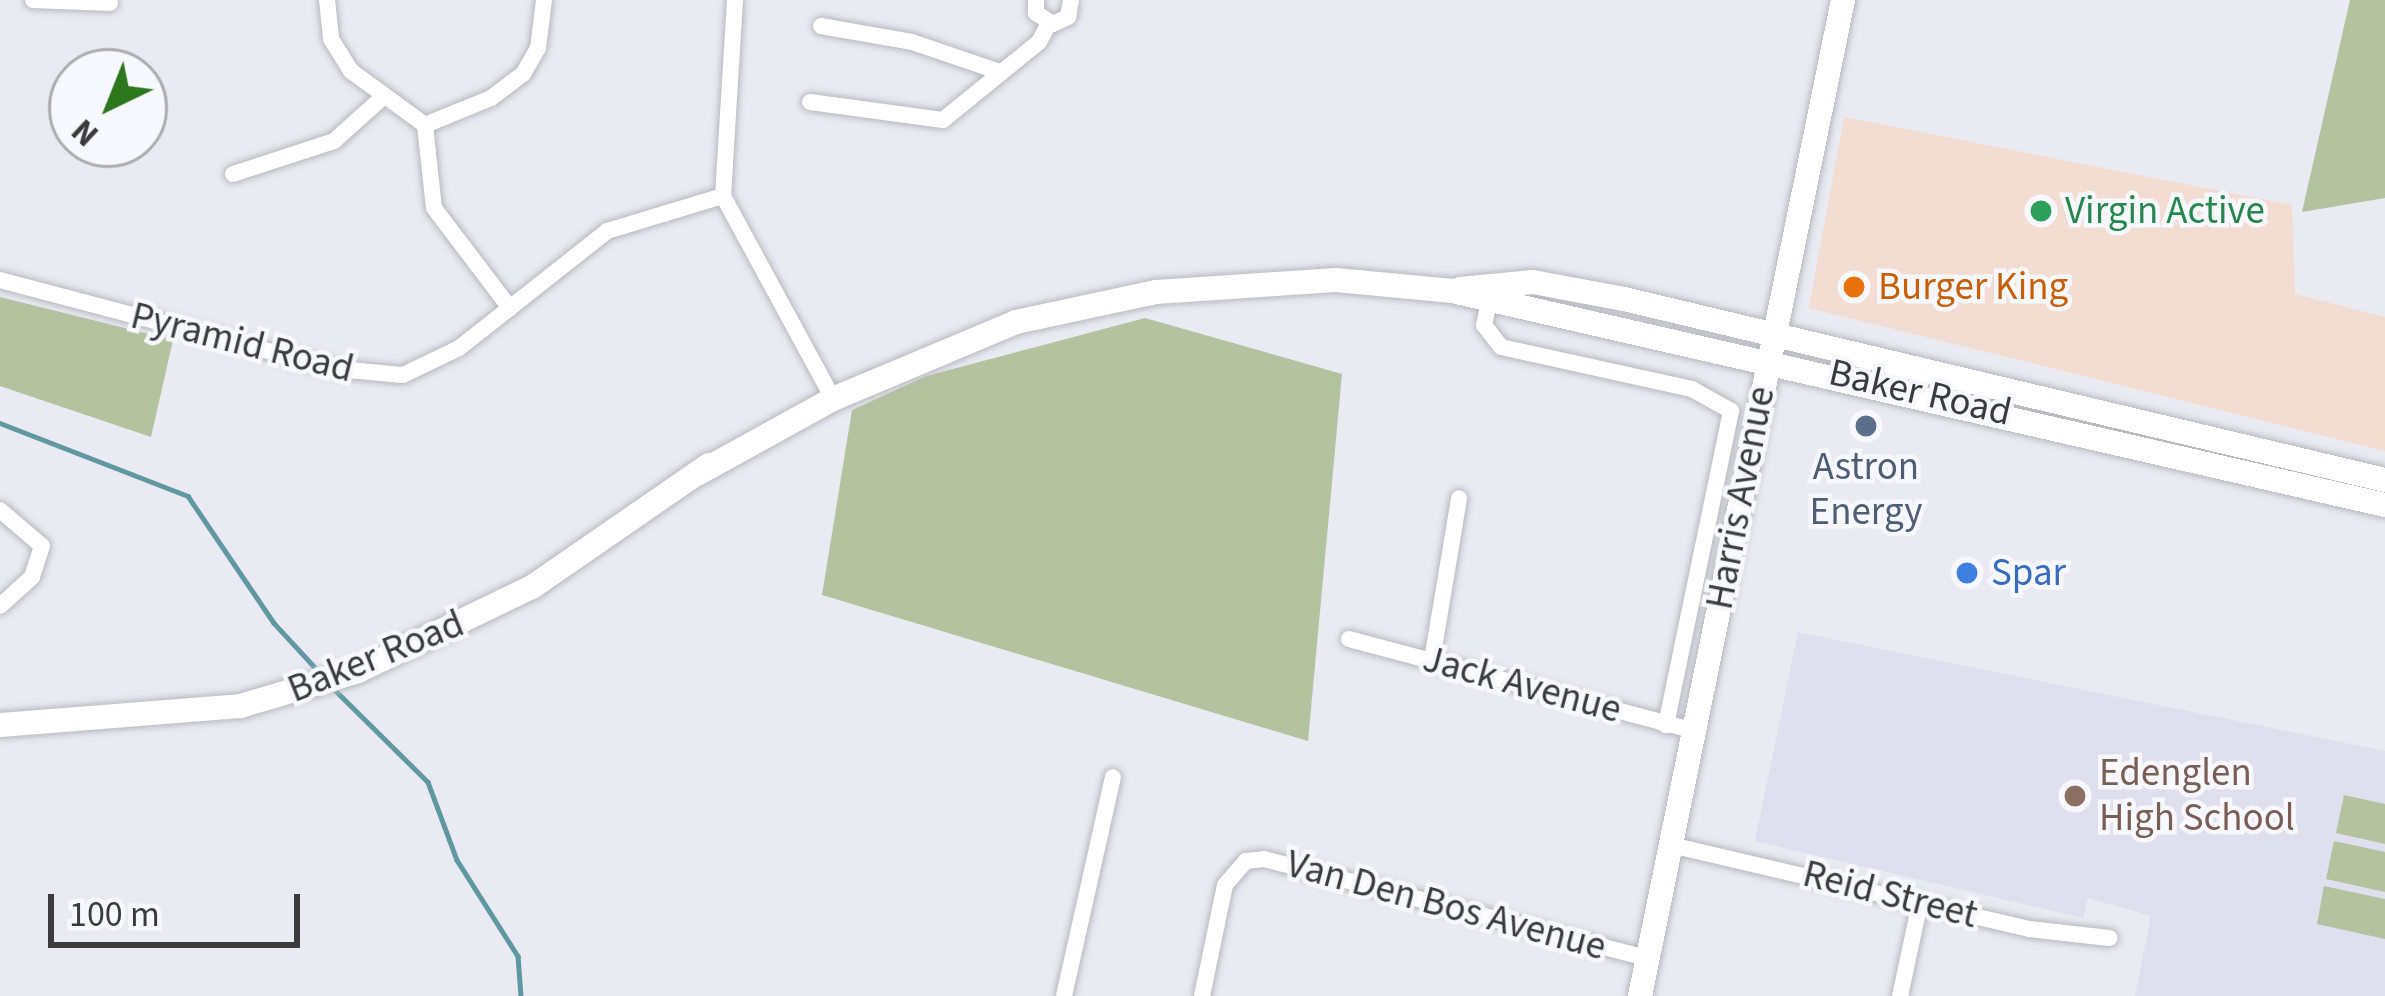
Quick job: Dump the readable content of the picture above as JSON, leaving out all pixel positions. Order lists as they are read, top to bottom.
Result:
{
  "streets": {
    "main road": ["Baker Road", "Harris Avenue"],
    "street": [
      "Pyramid Road",
      "Jack Avenue",
      "Reid Street",
      "Van Den Bos Avenue"
    ]
  },
  "crossings": [
    ["Baker Road", "Harris Avenue"],
    ["Harris Avenue", "Jack Avenue"],
    ["Harris Avenue", "Reid Street"],
    ["Harris Avenue", "Van Den Bos Avenue"]
  ],
  "places": [
    "Virgin Active",
    "Burger King",
    "Astron Energy",
    "Spar",
    "Edenglen High School"
  ],
  "scale_bar": "100 m",
  "north": "bottom left"
}
